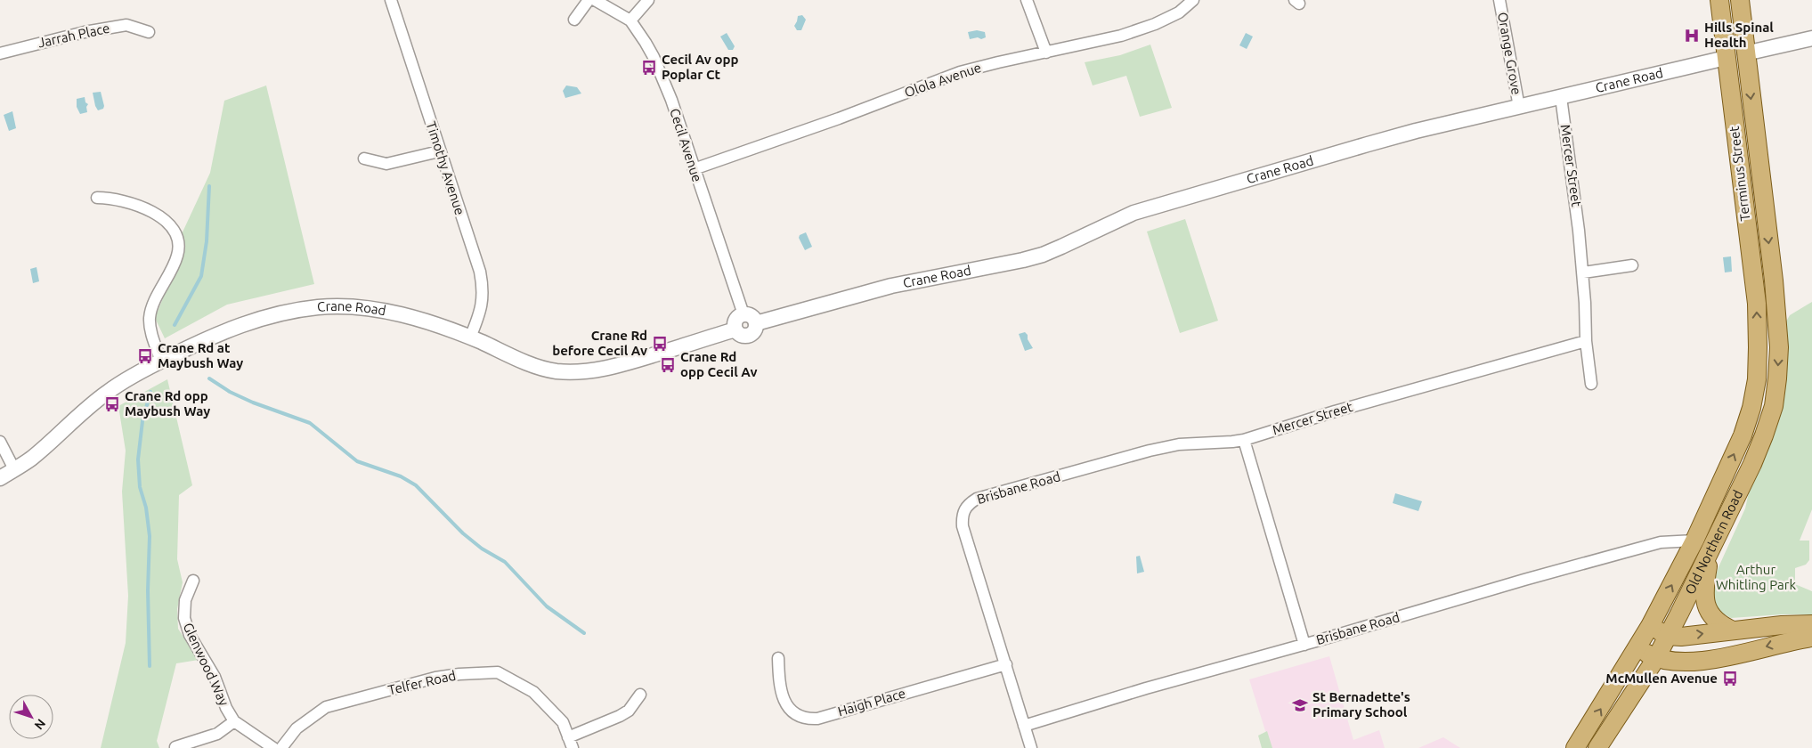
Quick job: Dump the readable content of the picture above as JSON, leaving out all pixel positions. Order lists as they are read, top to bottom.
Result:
{
  "streets": {
    "main road": ["Crane Road", "Terminus Street", "Old Northern Road"],
    "street": [
      "Jarrah Place",
      "Orange Grove",
      "Olola Avenue",
      "Cecil Avenue",
      "Mercer Street",
      "Timothy Avenue",
      "Brisbane Road",
      "Glenwood Way",
      "Telfer Road",
      "Haigh Place"
    ]
  },
  "crossings": [
    ["Orange Grove", "Crane Road"],
    ["Olola Avenue", "Cecil Avenue"],
    ["Crane Road", "Cecil Avenue"],
    ["Crane Road", "Mercer Street"],
    ["Crane Road", "Timothy Avenue"],
    ["Crane Road", "Terminus Street"],
    ["Mercer Street", "Brisbane Road"],
    ["Terminus Street", "Old Northern Road"],
    ["Brisbane Road", "Old Northern Road"],
    ["Brisbane Road", "Haigh Place"]
  ],
  "parks": ["Arthur Whitling Park"],
  "places": {
    "hospital": ["Hills Spinal Health"],
    "bus stop": [
      "Cecil Av opp Poplar Ct",
      "Crane Rd before Cecil Av",
      "Crane Rd at Maybush Way",
      "Crane Rd opp Cecil Av",
      "Crane Rd opp Maybush Way",
      "McMullen Avenue"
    ],
    "school or university": ["St Bernadette's Primary School"]
  },
  "north": "bottom right"
}
